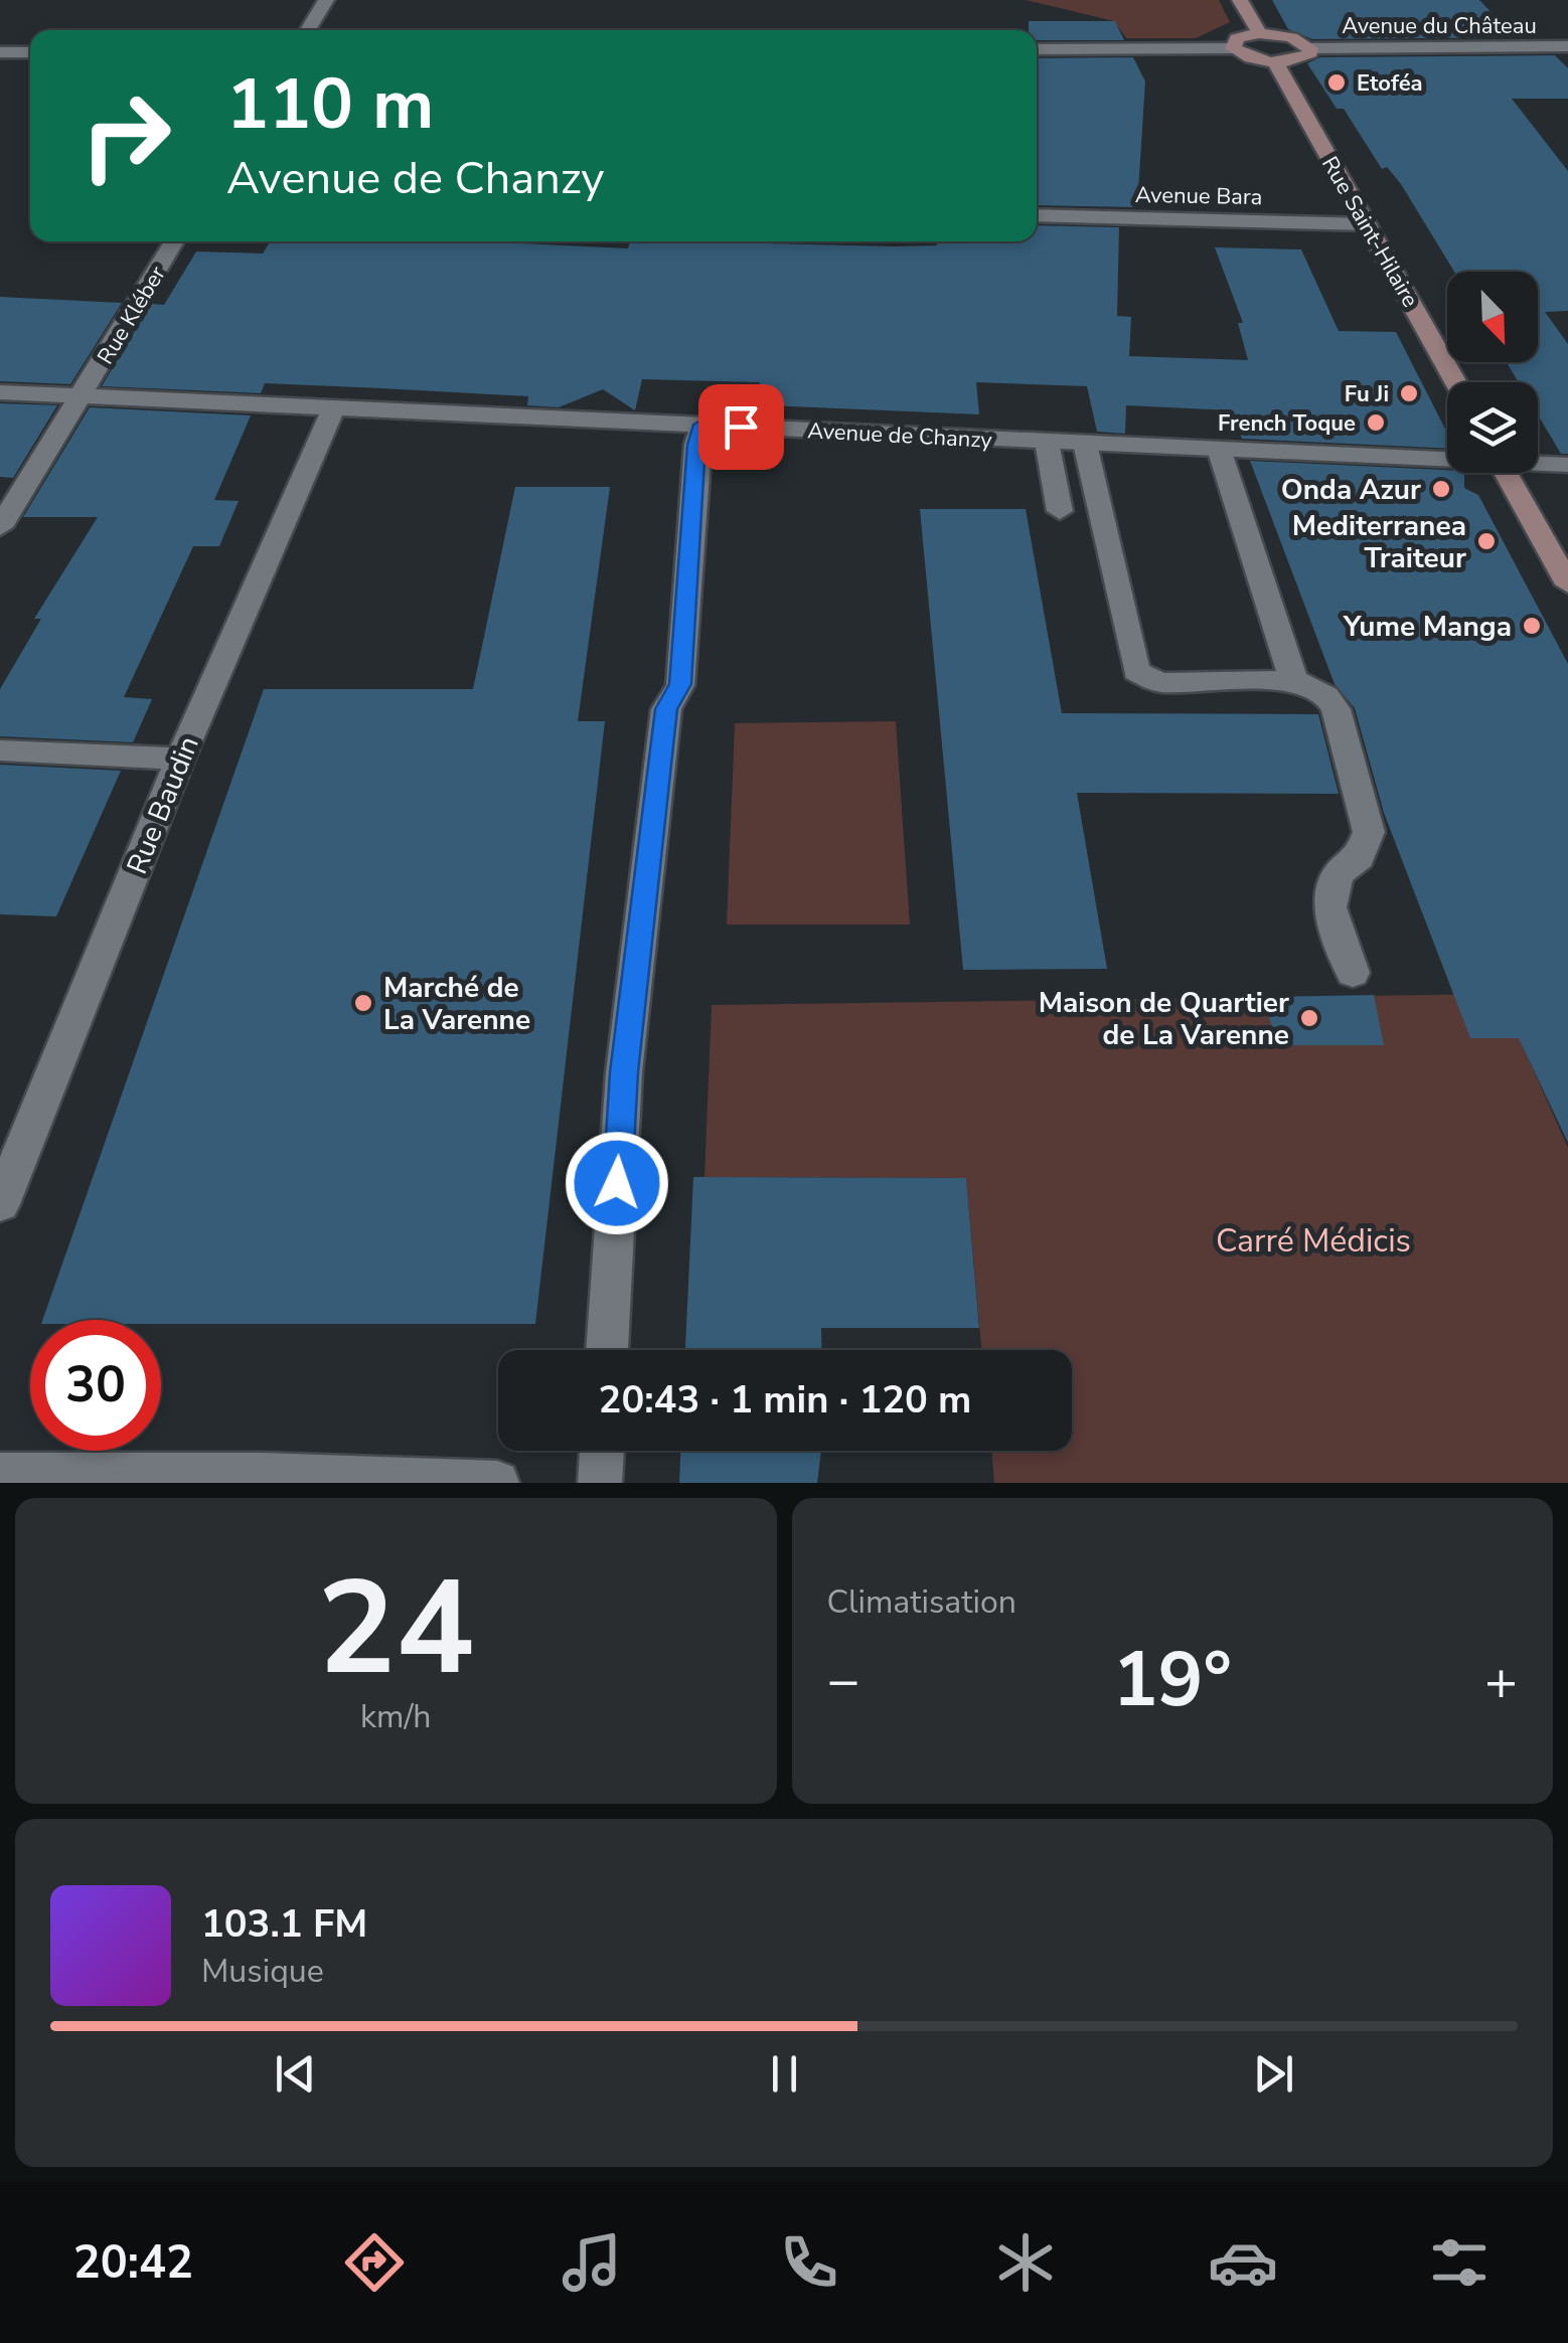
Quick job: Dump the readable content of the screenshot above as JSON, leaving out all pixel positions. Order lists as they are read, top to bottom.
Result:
{
  "streets": {
    "street": [
      "Avenue du Château",
      "Avenue Bara",
      "Rue Saint-Hilaire",
      "Rue Kléber",
      "Avenue de Chanzy",
      "Rue Baudin"
    ]
  },
  "crossings": [
    ["Avenue Bara", "Rue Saint-Hilaire"],
    ["Rue Kléber", "Avenue de Chanzy"],
    ["Avenue de Chanzy", "Rue Baudin"]
  ],
  "parks": ["Carré Médicis"],
  "places": [
    "Etoféa",
    "Fu Ji",
    "French Toque",
    "Onda Azur",
    "Mediterranea Traiteur",
    "Yume Manga",
    "Marché de La Varenne",
    "Maison de Quartier de La Varenne"
  ],
  "north": "bottom right",
  "page": {
    "turn": ["110 m", "Avenue de Chanzy"],
    "limit": "30",
    "trip": "20:43 · 1 min · 120 m",
    "tile": [
      ["24", "km/h"],
      "Climatisation"
    ],
    "heat": ["−", "19°", "+"],
    "song": ["103.1 FM", "Musique"],
    "tabs": "20:42"
  }
}
